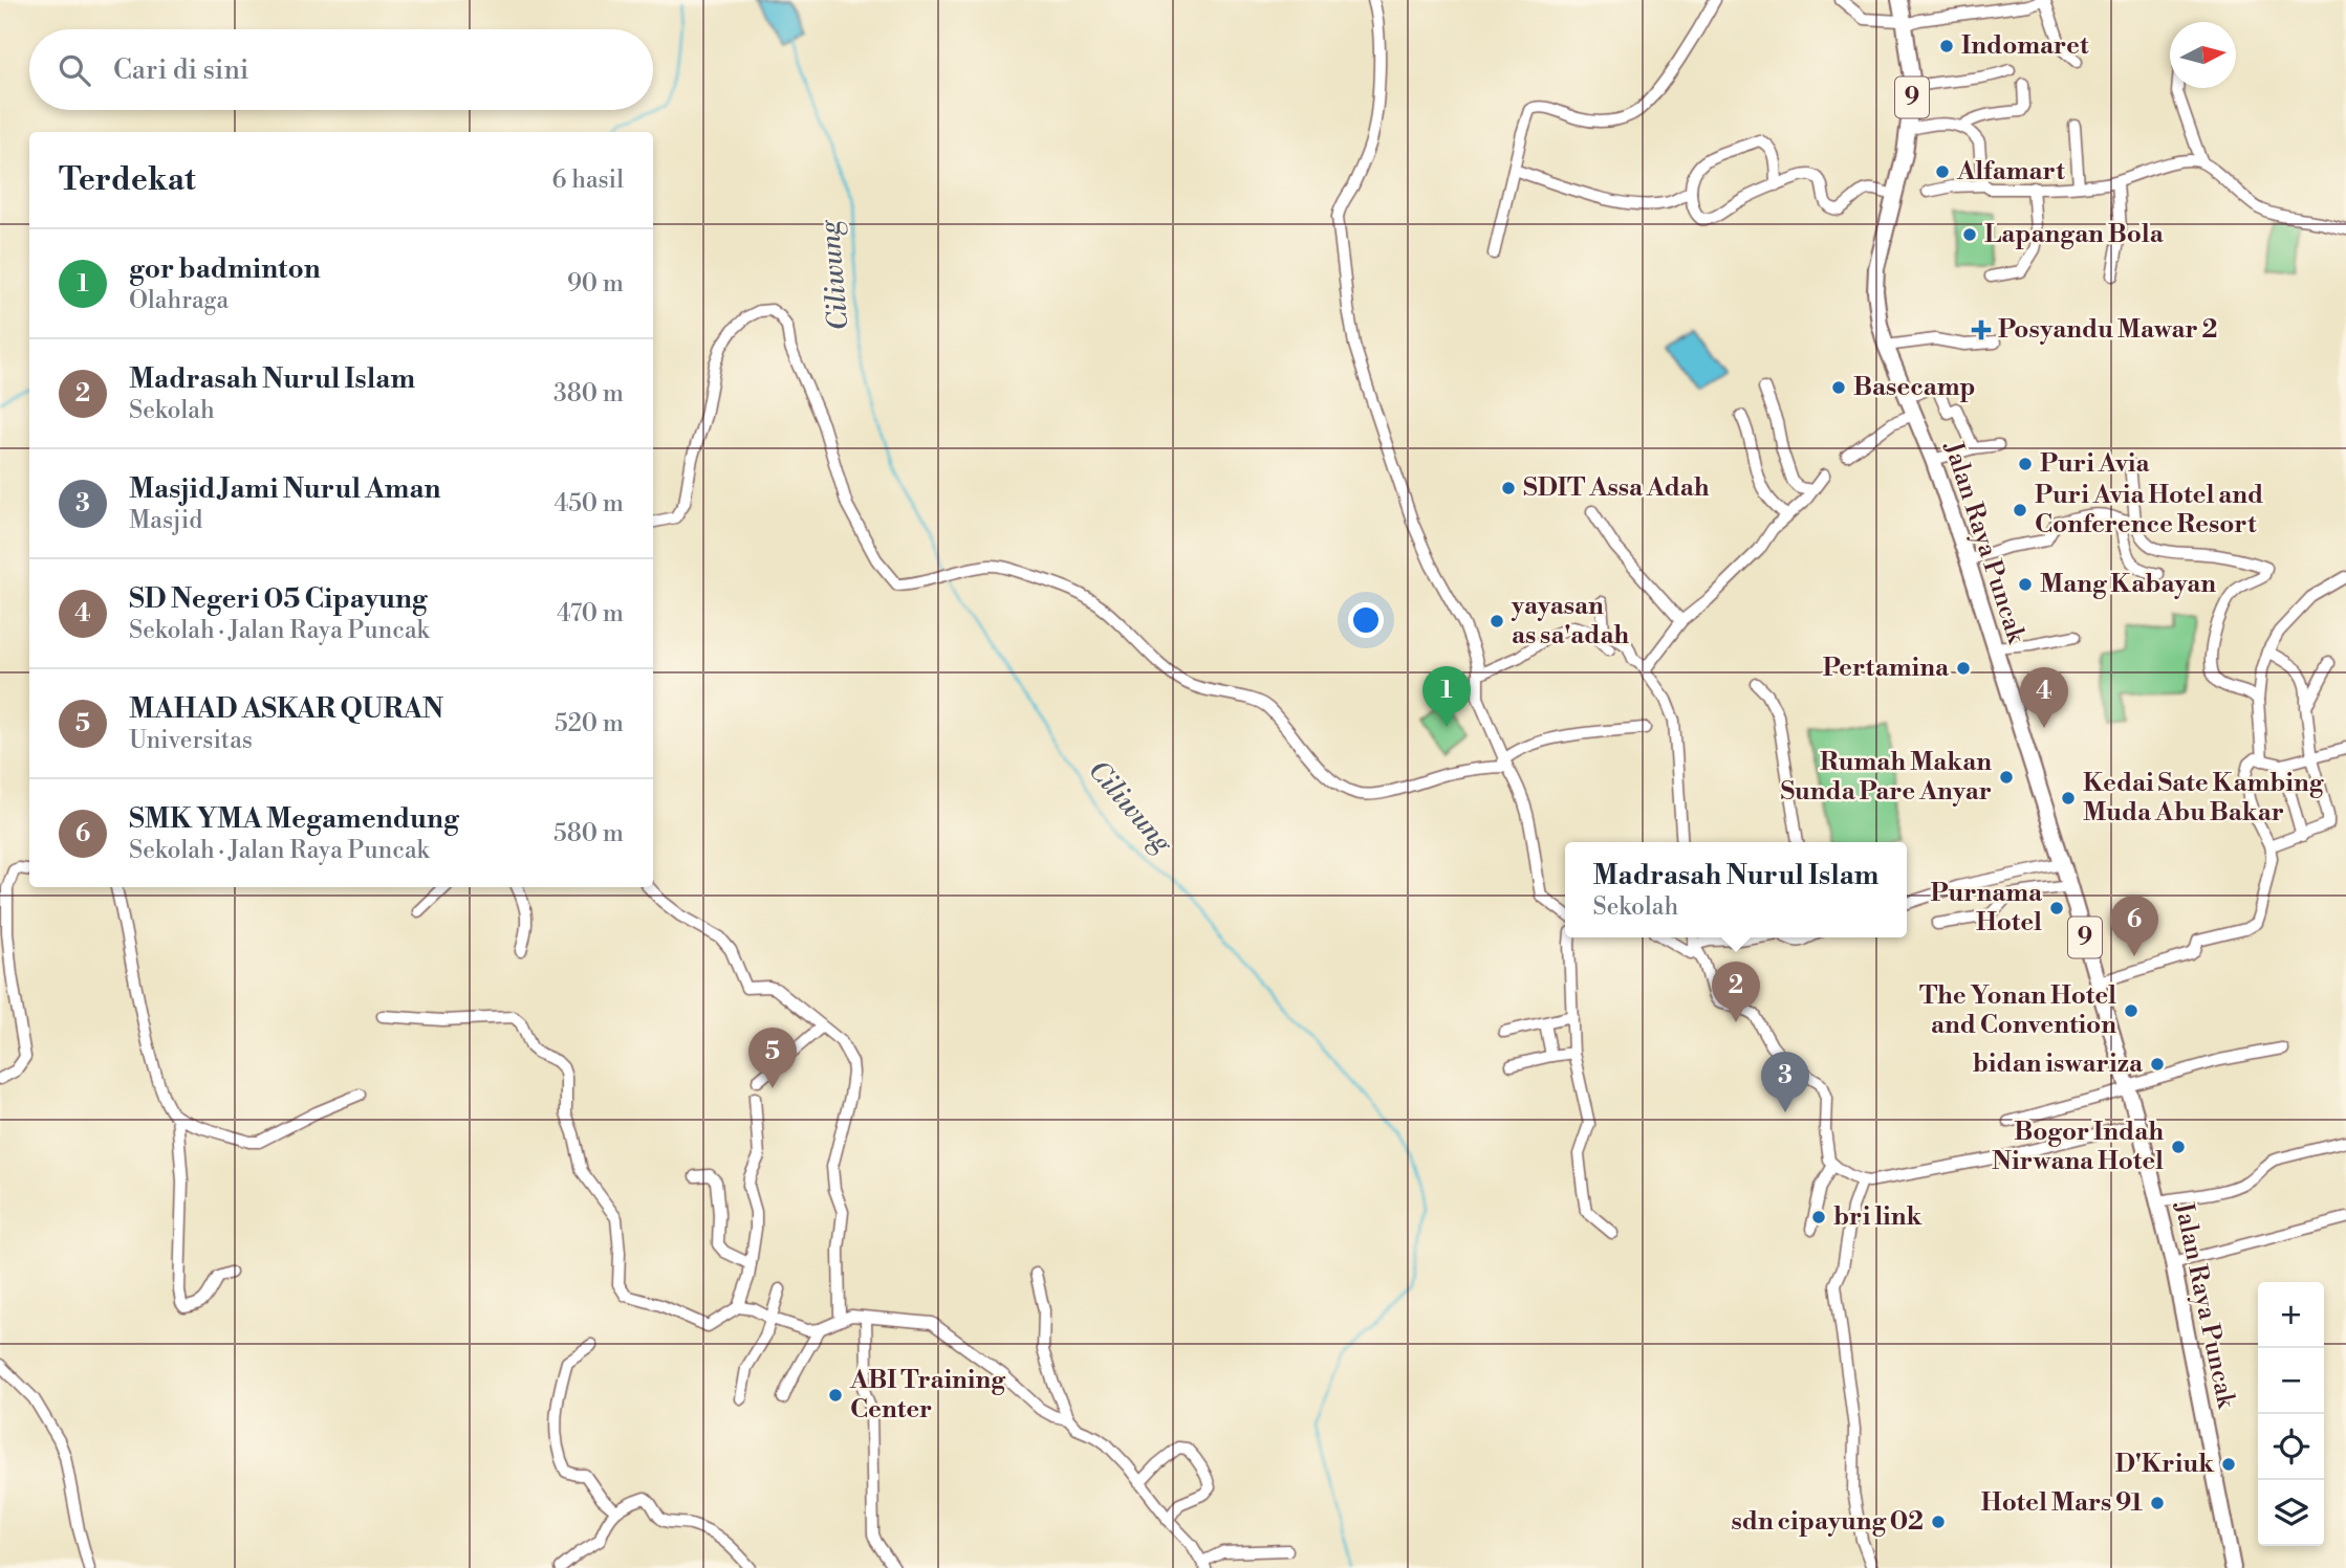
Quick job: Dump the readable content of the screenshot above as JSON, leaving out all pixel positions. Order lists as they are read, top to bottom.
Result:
{
  "streets": {
    "highway": ["9", "Jalan Raya Puncak"]
  },
  "water": ["Ciliwung"],
  "places": {
    "other": [
      "Indomaret",
      "Alfamart",
      "Lapangan Bola",
      "Basecamp",
      "Puri Avia",
      "SDIT Assa Adah",
      "Puri Avia Hotel and Conference Resort",
      "Mang Kabayan",
      "yayasan as sa'adah",
      "Pertamina",
      "Rumah Makan Sunda Pare Anyar",
      "Kedai Sate Kambing Muda Abu Bakar",
      "Purnama Hotel",
      "The Yonan Hotel and Convention",
      "bidan iswariza",
      "Bogor Indah Nirwana Hotel",
      "bri link",
      "ABI Training Center",
      "D'Kriuk",
      "Hotel Mars 91",
      "sdn cipayung 02"
    ],
    "health": ["Posyandu Mawar 2"]
  },
  "north": "right",
  "page": {
    "search": "Cari di sini",
    "heading": ["Terdekat", "6 hasil"],
    "list": [
      {
        "mark": "1",
        "name": "gor badminton",
        "note": "Olahraga",
        "value": "90 m"
      },
      {
        "mark": "2",
        "name": "Madrasah Nurul Islam",
        "note": "Sekolah",
        "value": "380 m"
      },
      {
        "mark": "3",
        "name": "Masjid Jami Nurul Aman",
        "note": "Masjid",
        "value": "450 m"
      },
      {
        "mark": "4",
        "name": "SD Negeri 05 Cipayung",
        "note": "Sekolah · Jalan Raya Puncak",
        "value": "470 m"
      },
      {
        "mark": "5",
        "name": "MAHAD ASKAR QURAN",
        "note": "Universitas",
        "value": "520 m"
      },
      {
        "mark": "6",
        "name": "SMK YMA Megamendung",
        "note": "Sekolah · Jalan Raya Puncak",
        "value": "580 m"
      }
    ],
    "pins": [
      "1",
      "4",
      "6",
      "2",
      "5",
      "3"
    ],
    "popup": ["Madrasah Nurul Islam", "Sekolah"],
    "map_buttons": ["+", "−"]
  }
}
